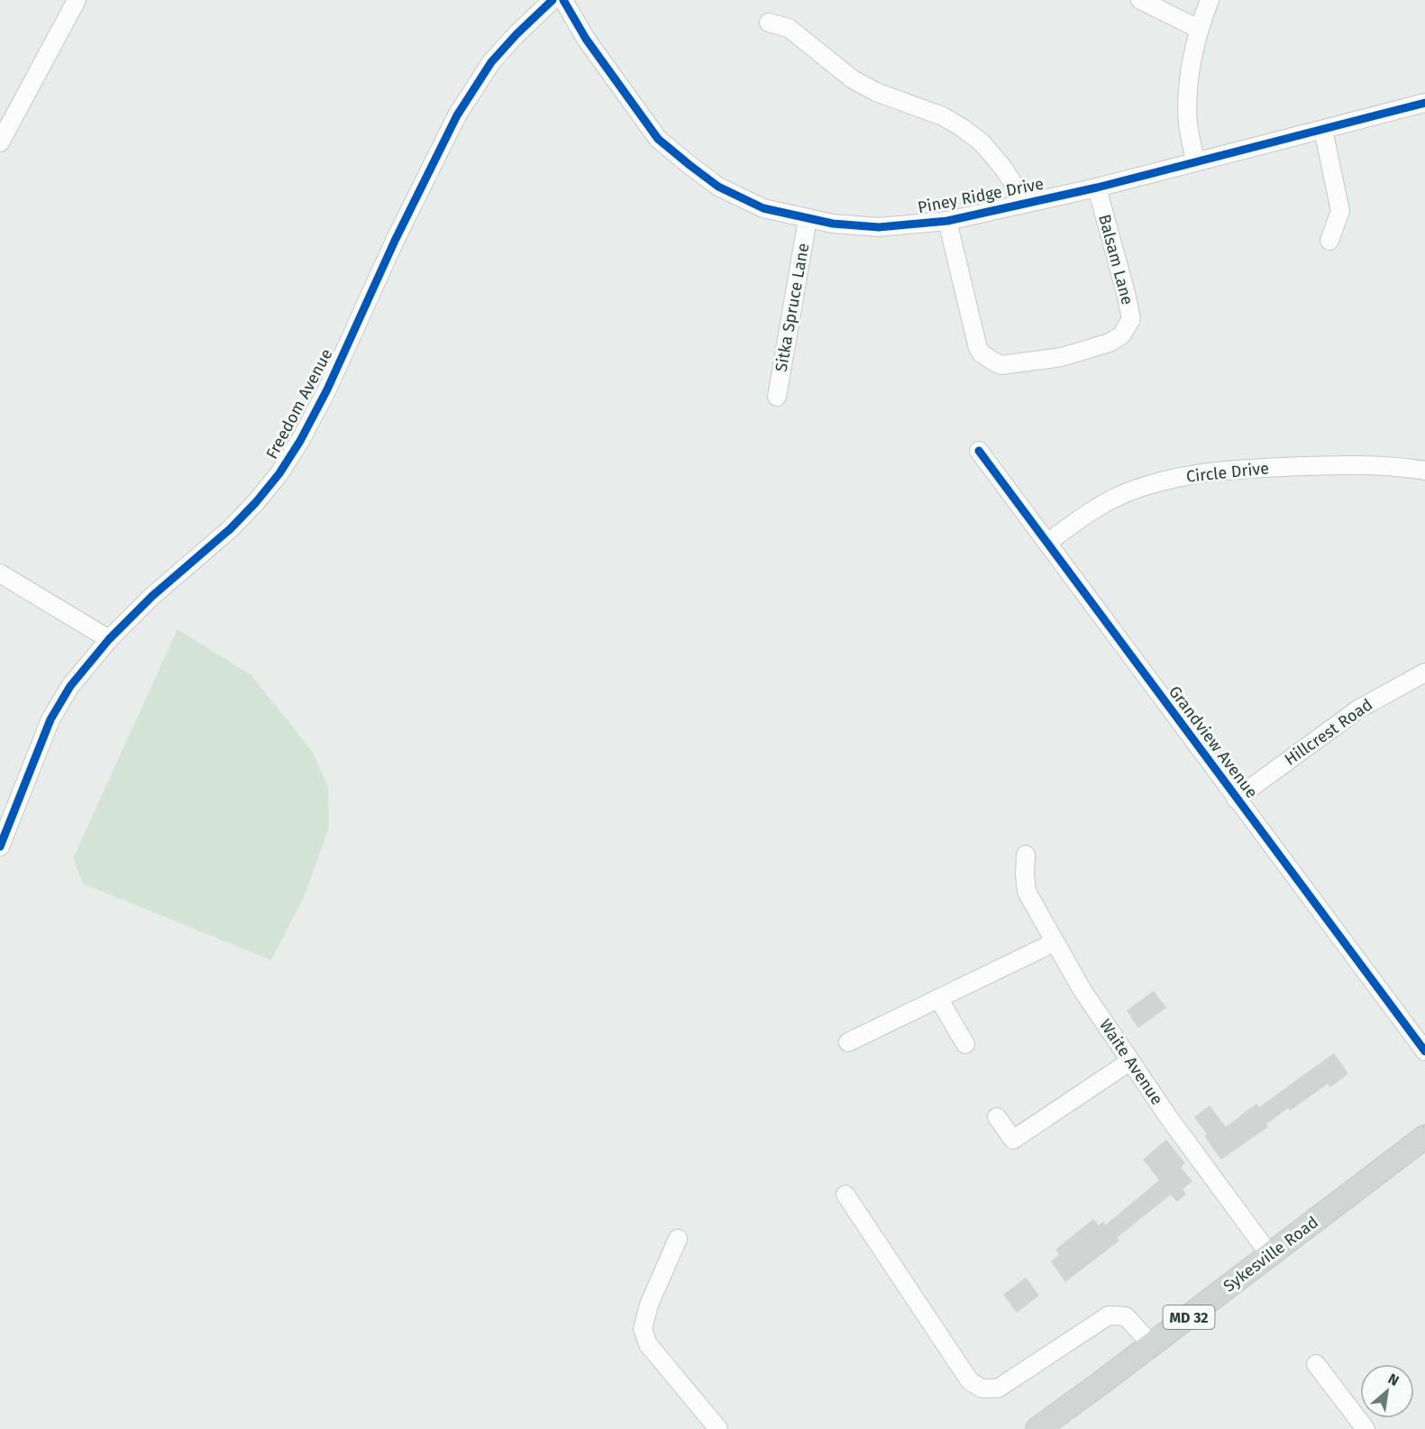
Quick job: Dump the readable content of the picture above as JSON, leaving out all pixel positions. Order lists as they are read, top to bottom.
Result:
{
  "streets": {
    "main road": ["Sykesville Road", "MD 32"],
    "street": [
      "Piney Ridge Drive",
      "Balsam Lane",
      "Sitka Spruce Lane",
      "Freedom Avenue",
      "Circle Drive",
      "Hillcrest Road",
      "Grandview Avenue",
      "Waite Avenue"
    ]
  },
  "crossings": [
    ["Piney Ridge Drive", "Balsam Lane"],
    ["Piney Ridge Drive", "Sitka Spruce Lane"],
    ["Circle Drive", "Grandview Avenue"],
    ["Hillcrest Road", "Grandview Avenue"],
    ["Waite Avenue", "Sykesville Road"]
  ],
  "north": "top right"
}
